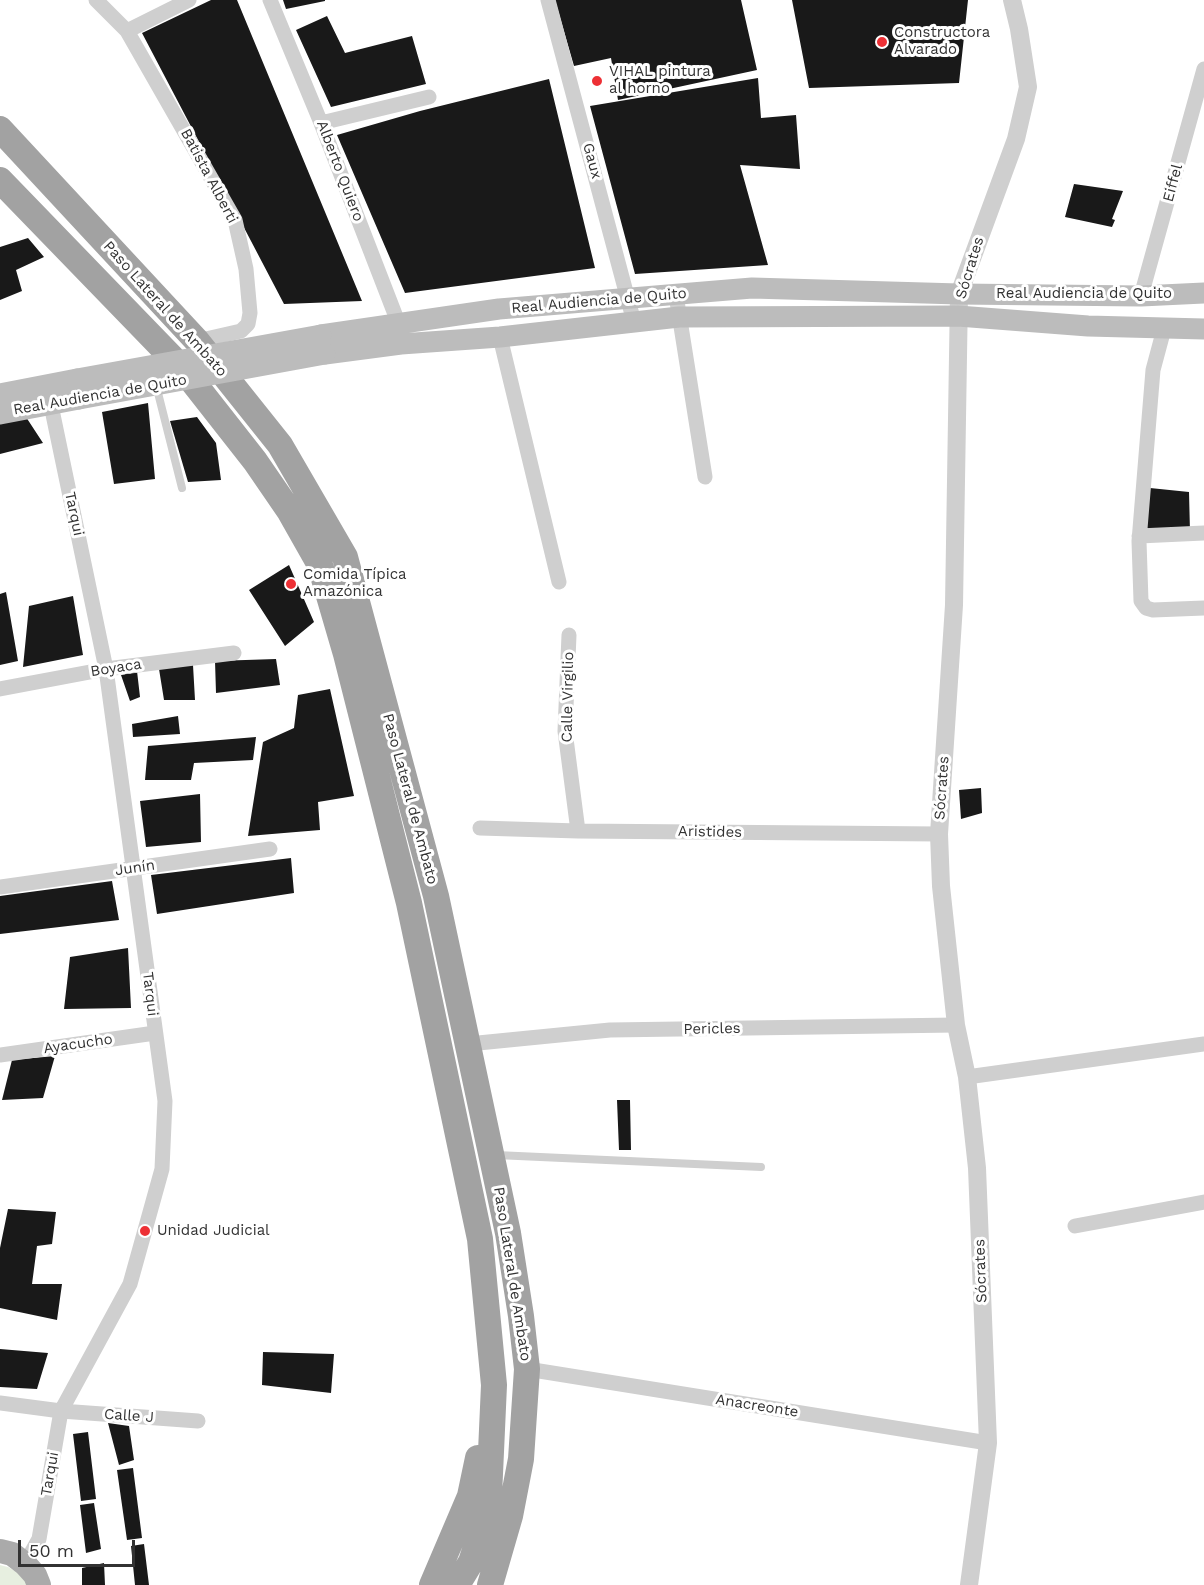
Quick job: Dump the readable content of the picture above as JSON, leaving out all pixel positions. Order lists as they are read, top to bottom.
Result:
{
  "streets": {
    "highway": ["Paso Lateral de Ambato"],
    "main road": ["Real Audiencia de Quito"],
    "street": [
      "Gaux",
      "Alberto Quiero",
      "Batista Alberti",
      "Eiffel",
      "Sócrates",
      "Tarqui",
      "Boyaca",
      "Calle Virgilio",
      "Aristides",
      "Junín",
      "Pericles",
      "Ayacucho",
      "Anacreonte",
      "Calle J"
    ]
  },
  "crossings": [
    ["Gaux", "Real Audiencia de Quito"],
    ["Alberto Quiero", "Real Audiencia de Quito"],
    ["Batista Alberti", "Paso Lateral de Ambato"],
    ["Eiffel", "Real Audiencia de Quito"],
    ["Sócrates", "Real Audiencia de Quito"],
    ["Sócrates", "Aristides"],
    ["Sócrates", "Pericles"],
    ["Sócrates", "Anacreonte"],
    ["Real Audiencia de Quito", "Tarqui"],
    ["Paso Lateral de Ambato", "Pericles"],
    ["Paso Lateral de Ambato", "Anacreonte"],
    ["Tarqui", "Boyaca"],
    ["Tarqui", "Junín"],
    ["Tarqui", "Ayacucho"],
    ["Tarqui", "Calle J"],
    ["Calle Virgilio", "Aristides"]
  ],
  "places": [
    "Constructora Alvarado",
    "VIHAL pintura al horno",
    "Comida Típica Amazónica",
    "Unidad Judicial"
  ],
  "scale_bar": "50 m"
}
